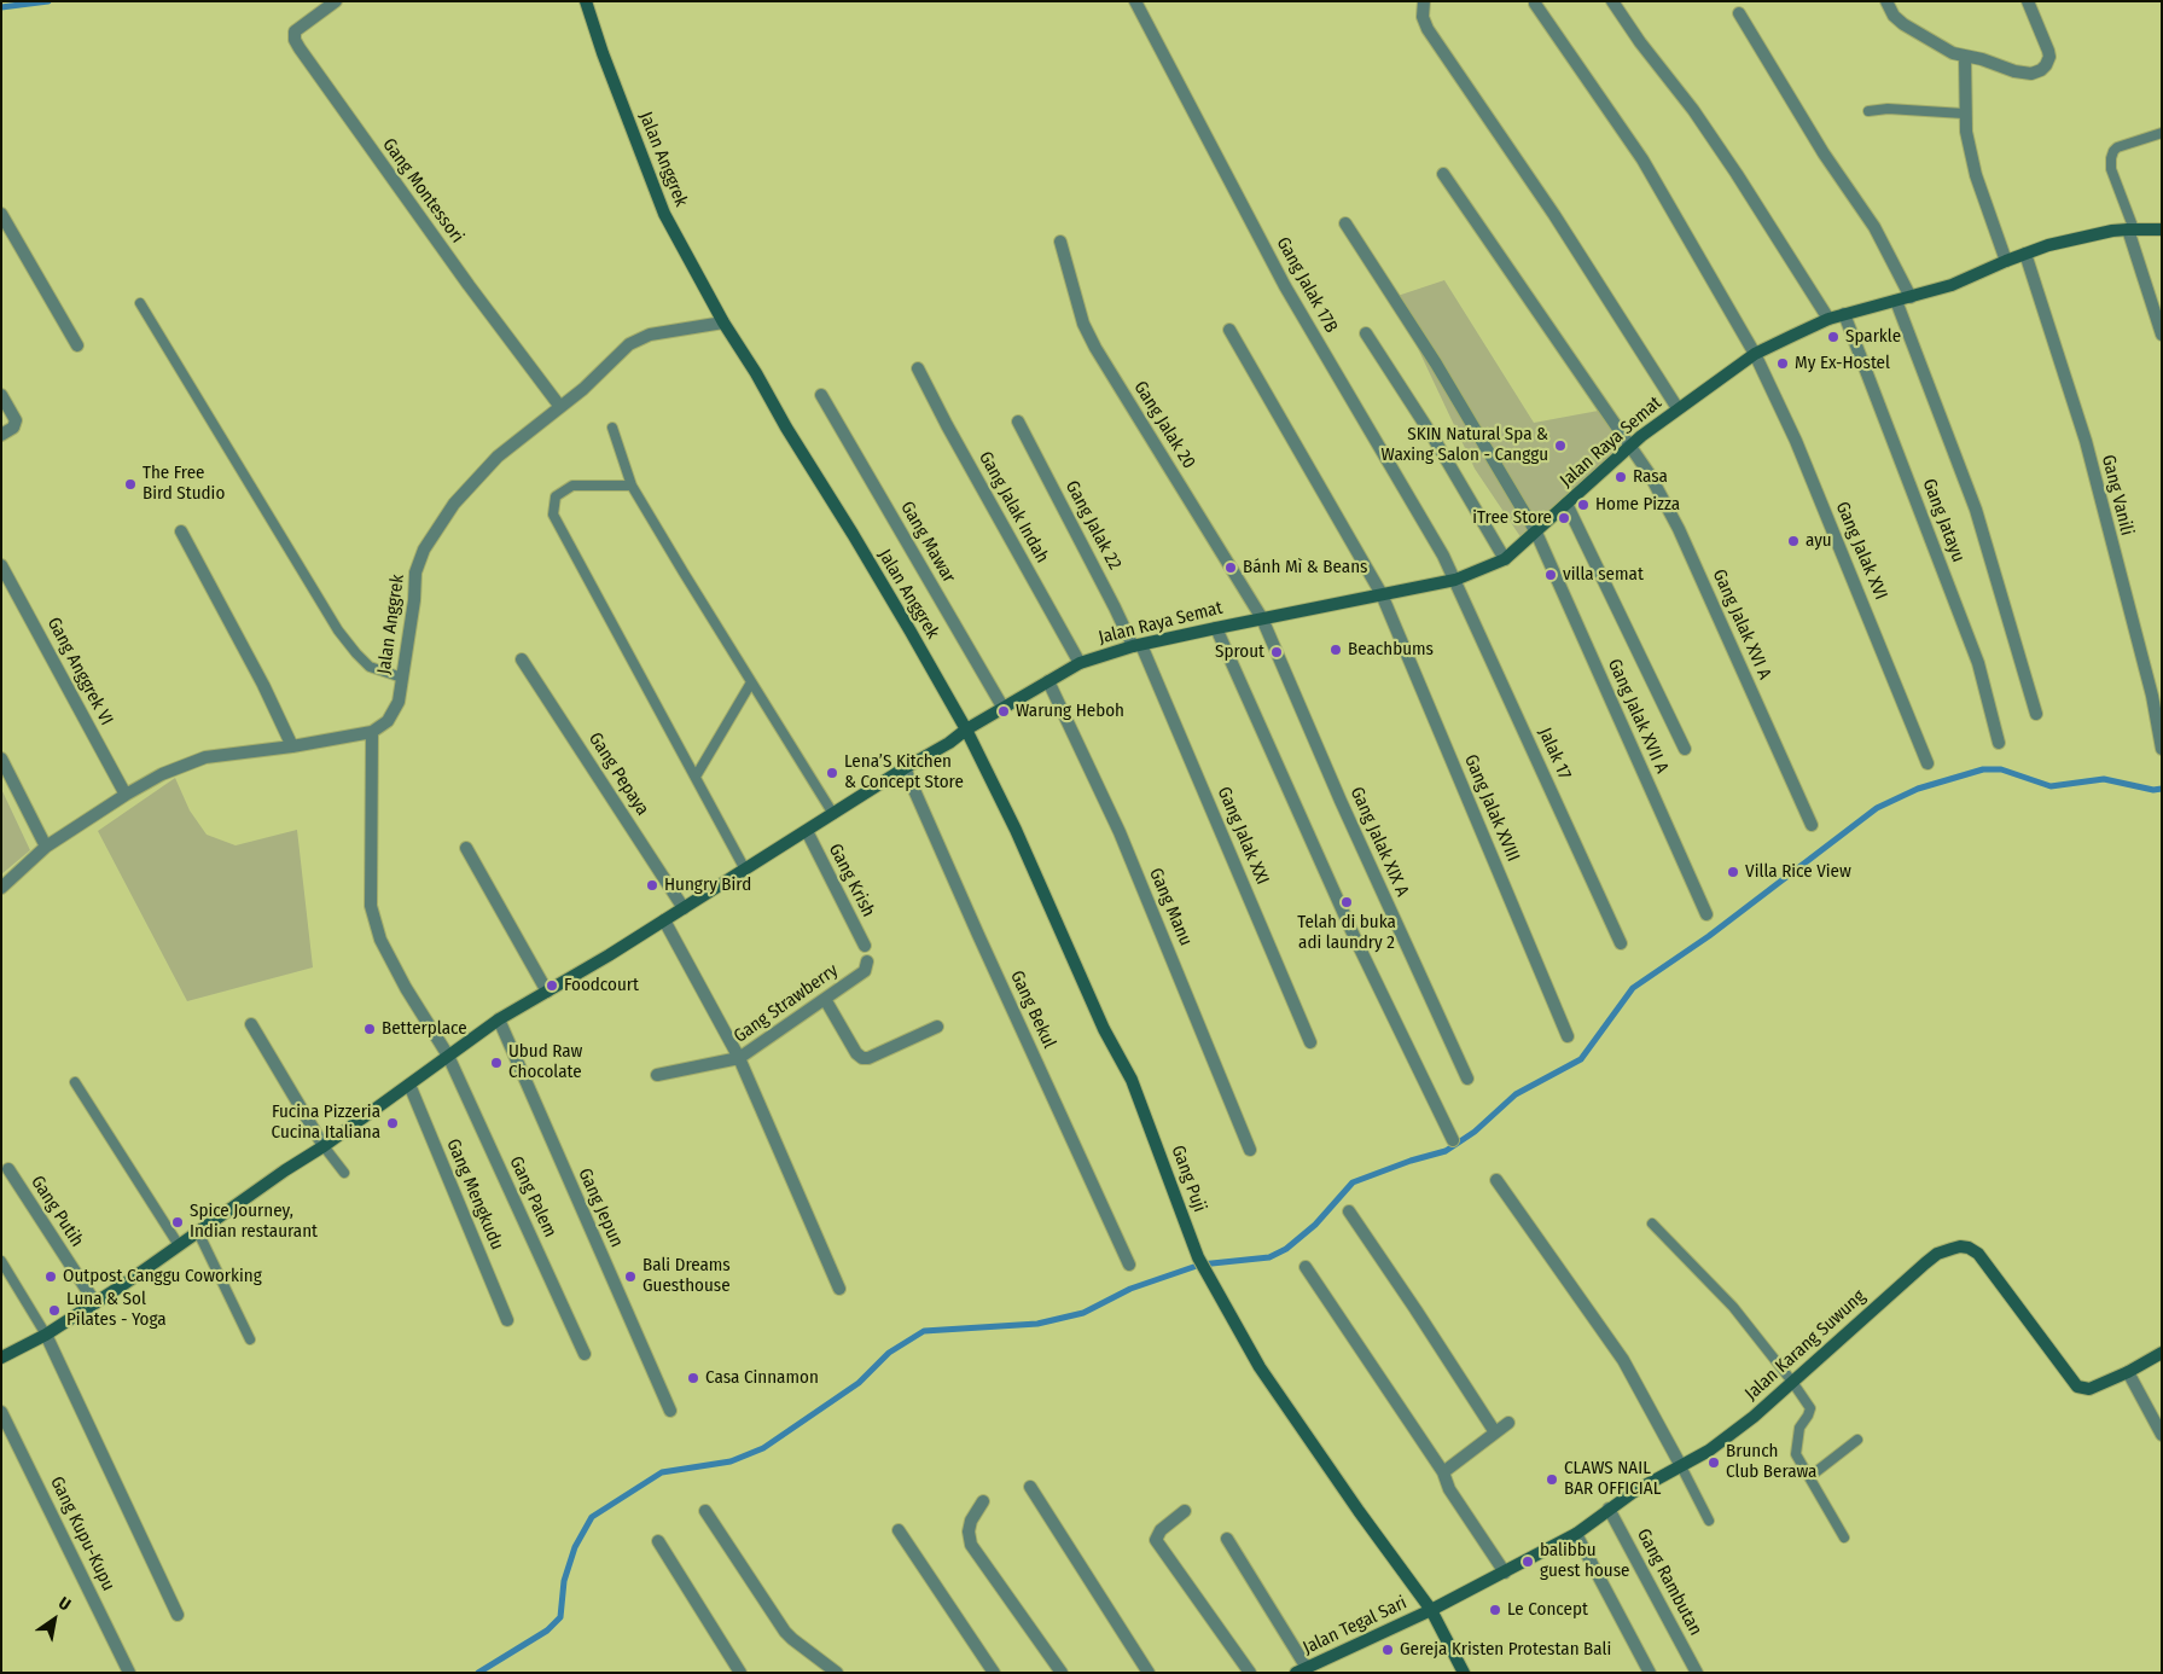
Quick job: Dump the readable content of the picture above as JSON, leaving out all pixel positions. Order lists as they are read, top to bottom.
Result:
{
  "streets": {
    "street": [
      "Jalan Anggrek",
      "Gang Montessori",
      "Gang Jalak 17B",
      "Gang Jalak 20",
      "Jalan Raya Semat",
      "Gang Vanili",
      "Gang Jalak Indah",
      "Gang Jatayu",
      "Gang Jalak 22",
      "Gang Mawar",
      "Gang Jalak XVI",
      "Gang Jalak XVI A",
      "Gang Anggrek VI",
      "Gang Jalak XVII A",
      "Jalak 17",
      "Gang Pepaya",
      "Gang Jalak XVIII",
      "Gang Jalak XXI",
      "Gang Jalak XIX A",
      "Gang Krish",
      "Gang Manu",
      "Gang Strawberry",
      "Gang Bekul",
      "Gang Puji",
      "Gang Mengkudu",
      "Gang Palem",
      "Gang Jepun",
      "Gang Putih",
      "Jalan Karang Suwung",
      "Gang Kupu-Kupu",
      "Gang Rambutan",
      "Jalan Tegal Sari"
    ]
  },
  "crossings": [
    ["Jalan Anggrek", "Gang Montessori"],
    ["Jalan Anggrek", "Jalan Raya Semat"],
    ["Jalan Anggrek", "Gang Puji"],
    ["Jalan Anggrek", "Gang Palem"],
    ["Gang Jalak 17B", "Jalan Raya Semat"],
    ["Gang Jalak 17B", "Jalak 17"],
    ["Gang Jalak 20", "Jalan Raya Semat"],
    ["Gang Jalak 20", "Gang Jalak XIX A"],
    ["Jalan Raya Semat", "Gang Vanili"],
    ["Jalan Raya Semat", "Gang Jalak Indah"],
    ["Jalan Raya Semat", "Gang Jatayu"],
    ["Jalan Raya Semat", "Gang Jalak 22"],
    ["Jalan Raya Semat", "Gang Mawar"],
    ["Jalan Raya Semat", "Gang Jalak XVI"],
    ["Jalan Raya Semat", "Gang Jalak XVI A"],
    ["Jalan Raya Semat", "Gang Jalak XVII A"],
    ["Jalan Raya Semat", "Jalak 17"],
    ["Jalan Raya Semat", "Gang Pepaya"],
    ["Jalan Raya Semat", "Gang Jalak XVIII"],
    ["Jalan Raya Semat", "Gang Jalak XXI"],
    ["Jalan Raya Semat", "Gang Jalak XIX A"],
    ["Jalan Raya Semat", "Gang Krish"],
    ["Jalan Raya Semat", "Gang Manu"],
    ["Jalan Raya Semat", "Gang Strawberry"],
    ["Jalan Raya Semat", "Gang Bekul"],
    ["Jalan Raya Semat", "Gang Puji"],
    ["Jalan Raya Semat", "Gang Mengkudu"],
    ["Jalan Raya Semat", "Gang Palem"],
    ["Jalan Raya Semat", "Gang Jepun"],
    ["Jalan Raya Semat", "Gang Putih"],
    ["Gang Jalak 22", "Gang Jalak XXI"],
    ["Gang Puji", "Jalan Karang Suwung"],
    ["Gang Puji", "Jalan Tegal Sari"],
    ["Jalan Karang Suwung", "Gang Rambutan"],
    ["Jalan Karang Suwung", "Jalan Tegal Sari"]
  ],
  "places": [
    "Sparkle",
    "My Ex-Hostel",
    "SKIN Natural Spa & Waxing Salon - Canggu",
    "Rasa",
    "The Free Bird Studio",
    "Home Pizza",
    "iTree Store",
    "ayu",
    "Bánh Mì & Beans",
    "villa semat",
    "Beachbums",
    "Sprout",
    "Warung Heboh",
    "Lena’S Kitchen & Concept Store",
    "Villa Rice View",
    "Hungry Bird",
    "Telah di buka adi laundry 2",
    "Foodcourt",
    "Betterplace",
    "Ubud Raw Chocolate",
    "Fucina Pizzeria Cucina Italiana",
    "Spice Journey, Indian restaurant",
    "Outpost Canggu Coworking",
    "Bali Dreams Guesthouse",
    "Luna & Sol Pilates - Yoga",
    "Casa Cinnamon",
    "Brunch Club Berawa",
    "CLAWS NAIL BAR OFFICIAL",
    "balibbu guest house",
    "Le Concept",
    "Gereja Kristen Protestan Bali"
  ],
  "north": "top right"
}
